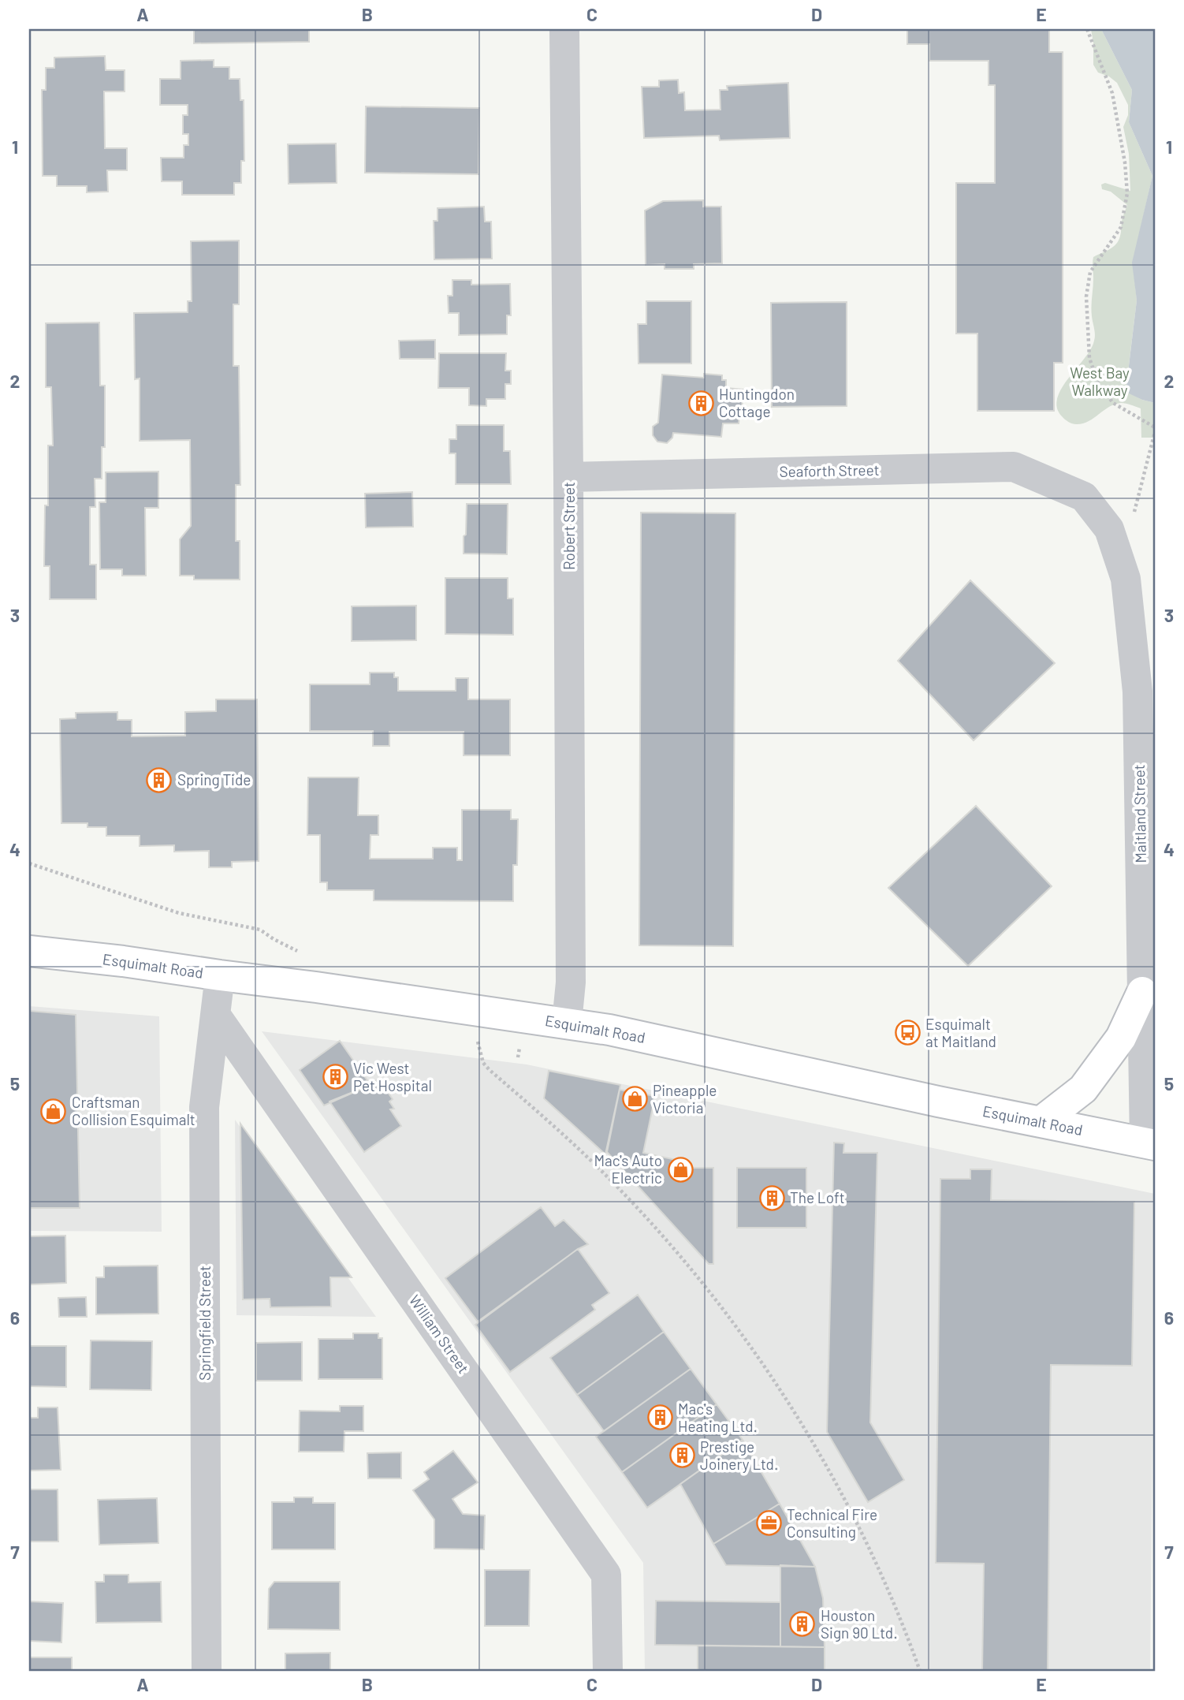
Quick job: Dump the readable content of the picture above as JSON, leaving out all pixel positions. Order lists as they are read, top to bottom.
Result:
{
  "streets": {
    "main road": ["Esquimalt Road"],
    "street": [
      "Seaforth Street",
      "Robert Street",
      "Maitland Street",
      "Springfield Street",
      "William Street"
    ]
  },
  "crossings": [
    ["Seaforth Street", "Robert Street"],
    ["Seaforth Street", "Maitland Street"],
    ["Robert Street", "Esquimalt Road"],
    ["Maitland Street", "Esquimalt Road"],
    ["Esquimalt Road", "Springfield Street"],
    ["Springfield Street", "William Street"]
  ],
  "parks": ["West Bay Walkway"],
  "places": {
    "building": [
      "Huntingdon Cottage",
      "Spring Tide",
      "Vic West Pet Hospital",
      "The Loft",
      "Mac's Heating Ltd.",
      "Prestige Joinery Ltd.",
      "Houston Sign 90 Ltd."
    ],
    "bus stop": ["Esquimalt at Maitland"],
    "shop": ["Pineapple Victoria", "Craftsman Collision Esquimalt", "Mac's Auto Electric"],
    "office": ["Technical Fire Consulting"]
  },
  "grid": {
    "columns": [
      "A",
      "B",
      "C",
      "D",
      "E"
    ],
    "rows": [
      "1",
      "2",
      "3",
      "4",
      "5",
      "6",
      "7"
    ]
  }
}
